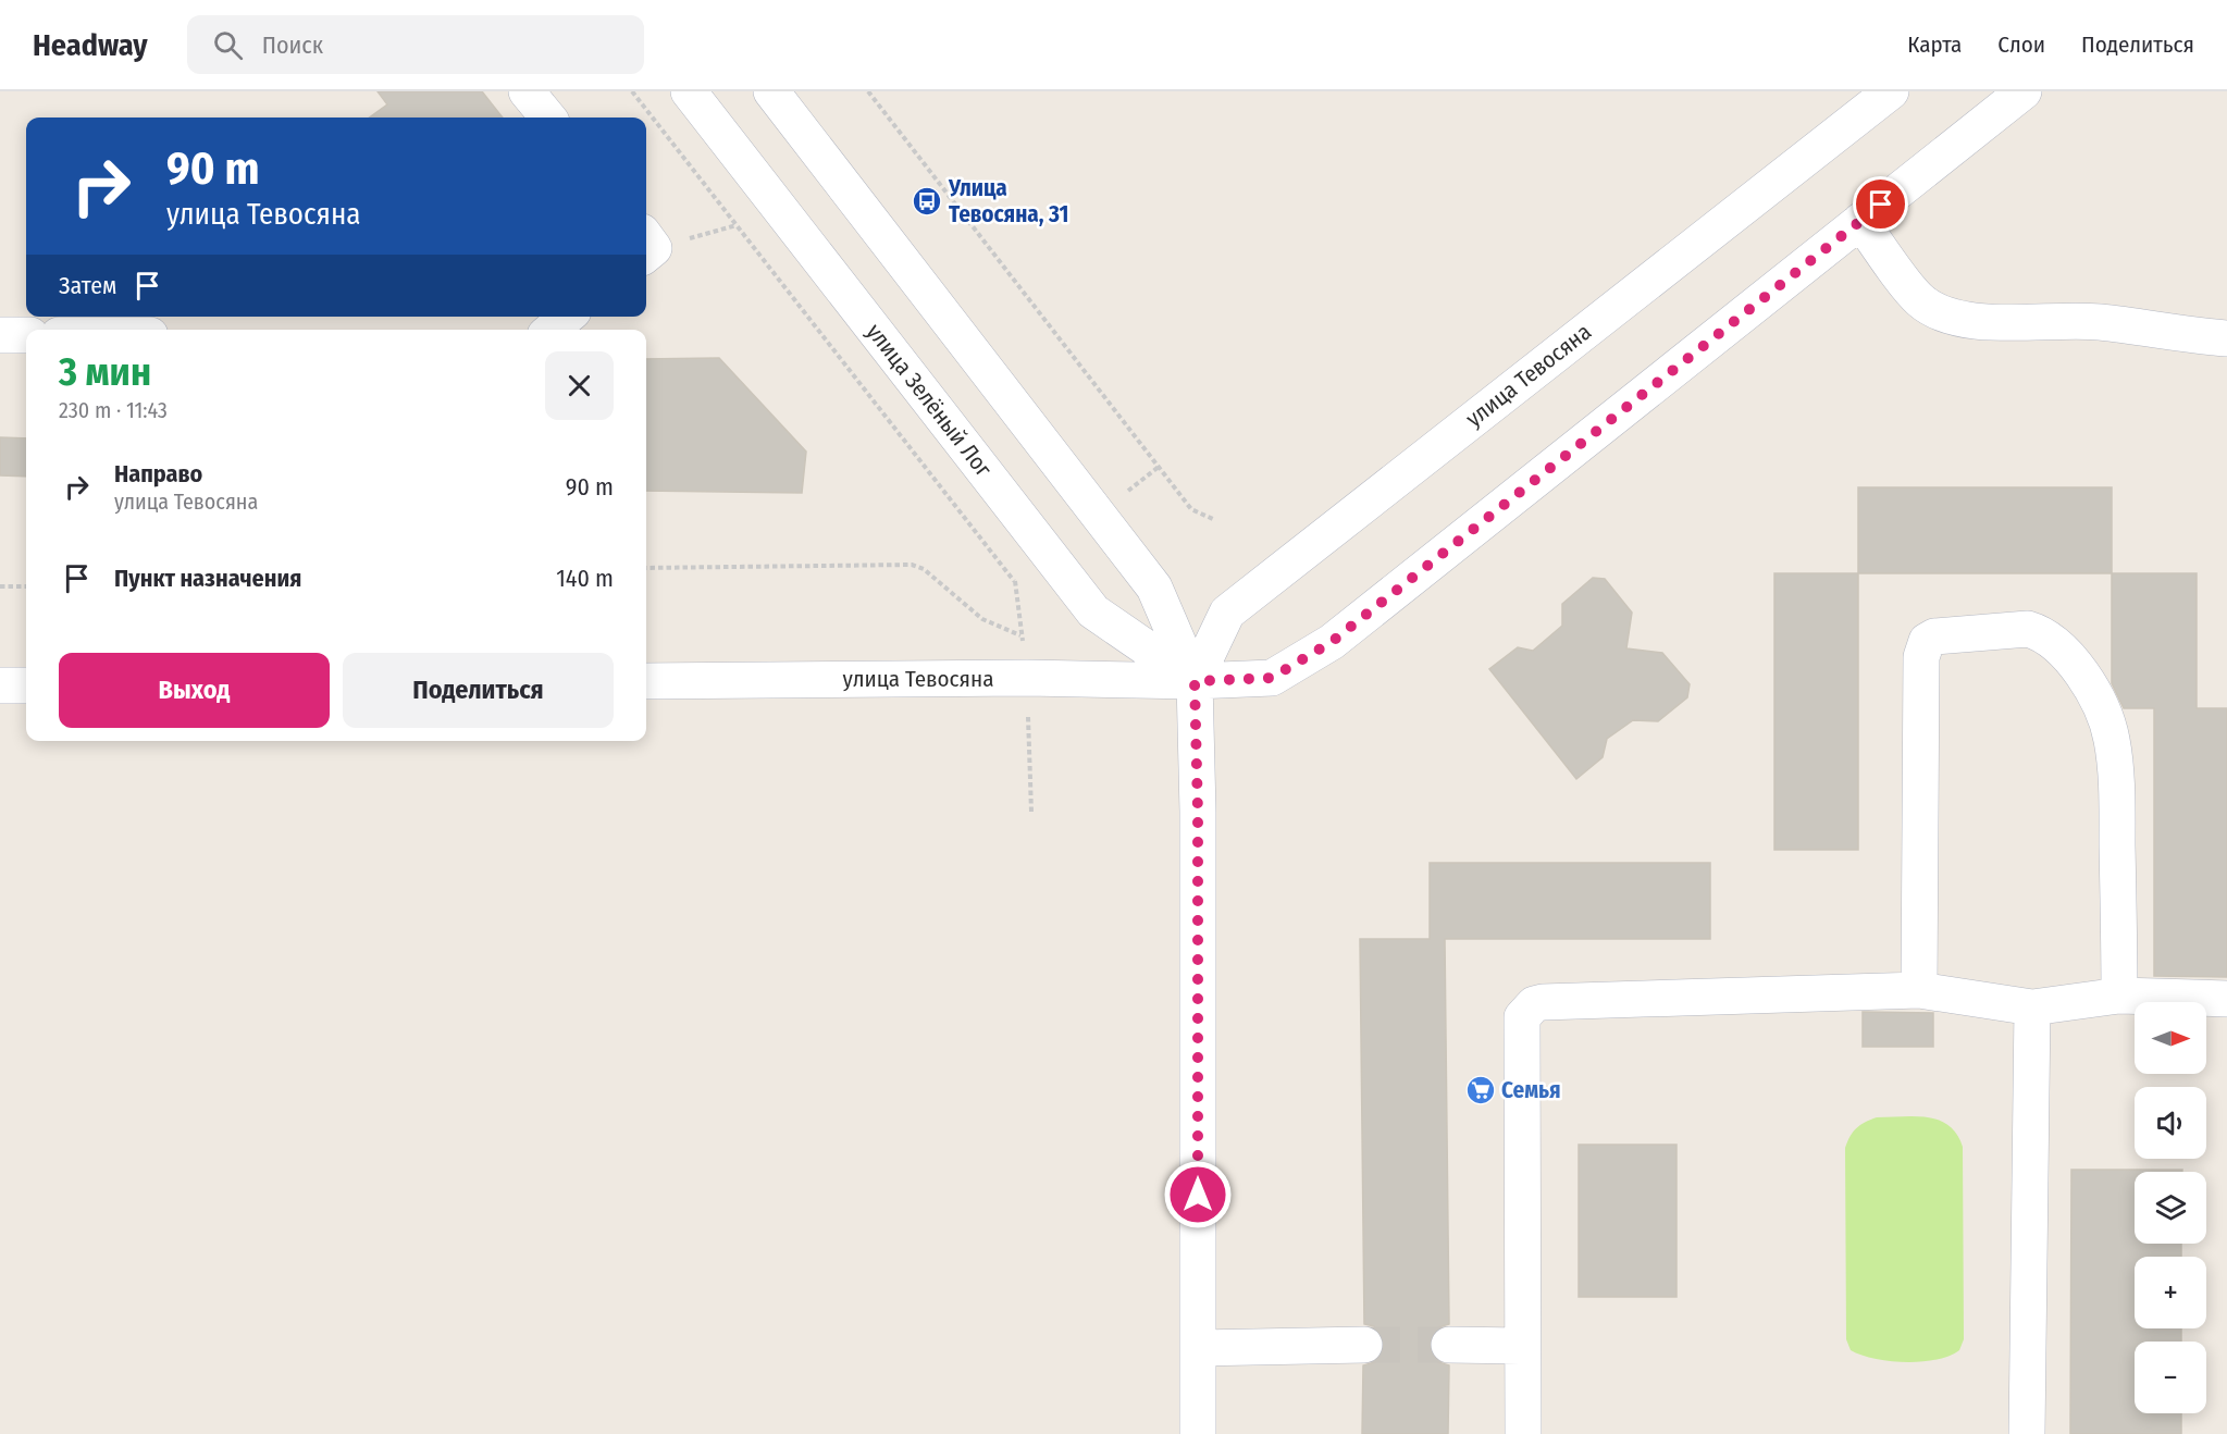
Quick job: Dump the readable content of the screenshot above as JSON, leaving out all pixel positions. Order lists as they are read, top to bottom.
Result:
{
  "streets": {
    "street": ["улица Тевосяна", "улица Зелёный Лог"]
  },
  "crossings": [
    ["улица Тевосяна", "улица Зелёный Лог"]
  ],
  "places": {
    "bus stop": ["Улица Тевосяна, 31"],
    "supermarket": ["Семья"]
  },
  "north": "right",
  "page": {
    "header": "Headway",
    "search": "Поиск",
    "nav": ["Карта", "Слои", "Поделиться"],
    "turn": ["90 m", "улица Тевосяна"],
    "then": "Затем",
    "heading": ["3 мин", "230 m · 11:43"],
    "list": [
      {
        "name": "Направо",
        "note": "улица Тевосяна",
        "value": "90 m"
      },
      {
        "name": "Пункт назначения",
        "value": "140 m"
      }
    ],
    "buttons": ["Выход", "Поделиться"],
    "map_buttons": ["+", "−"]
  }
}
